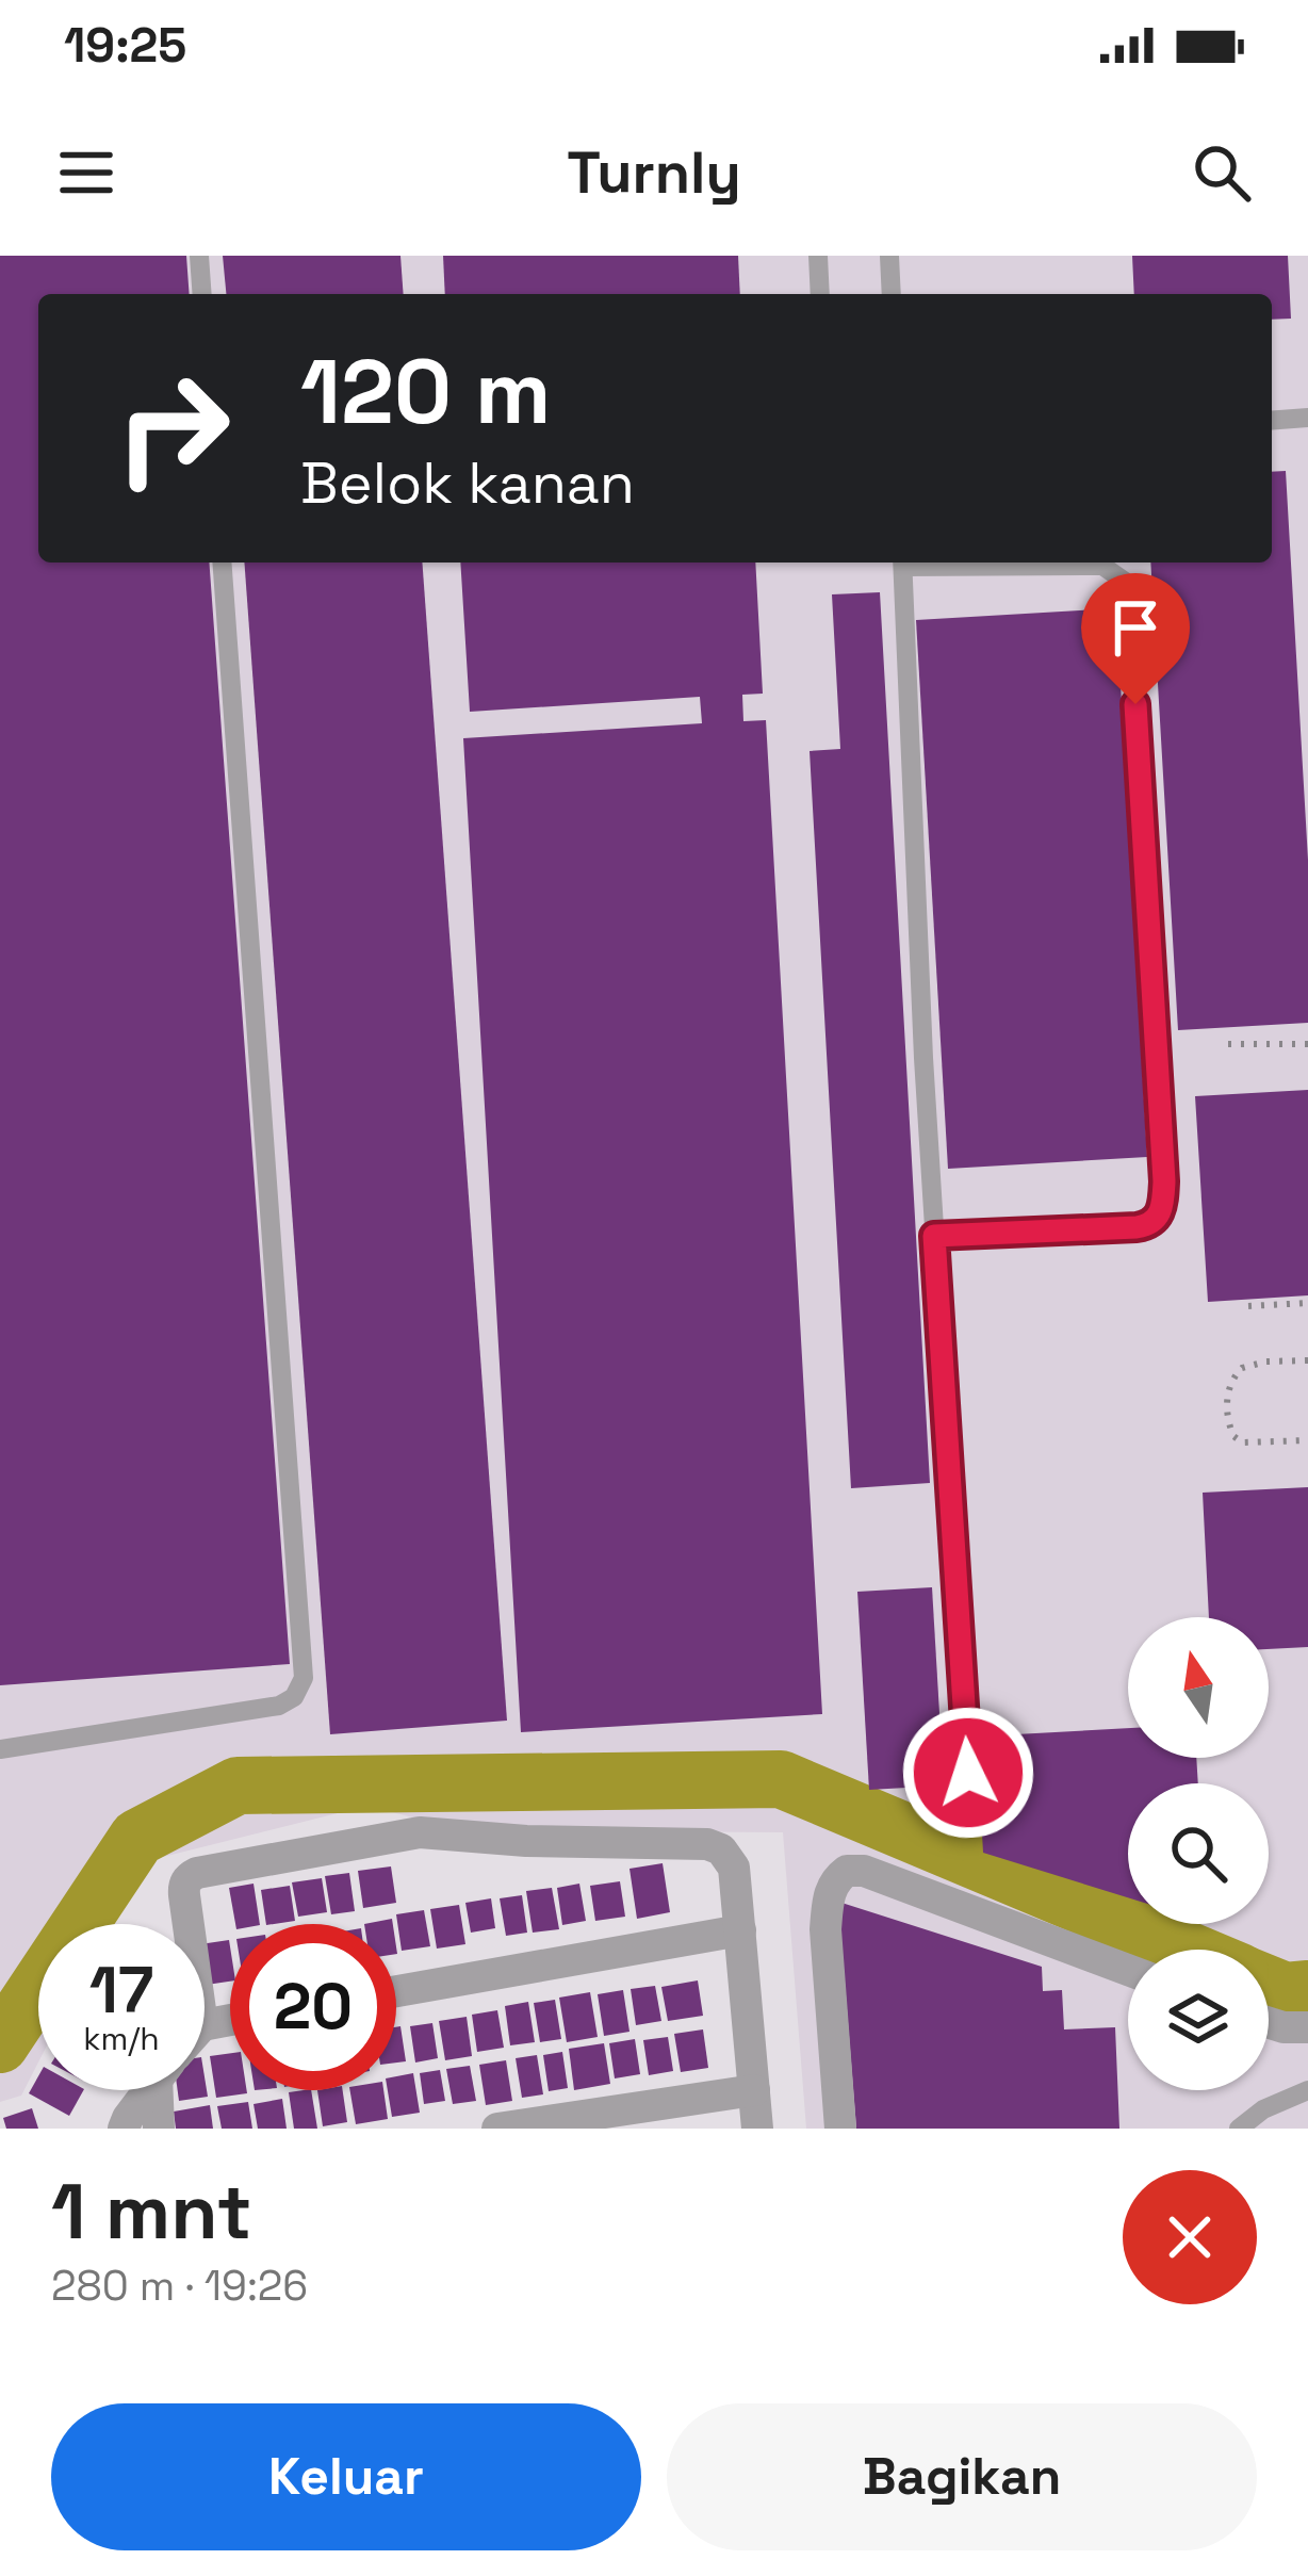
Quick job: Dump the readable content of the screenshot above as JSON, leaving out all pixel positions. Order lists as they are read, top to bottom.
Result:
{
  "north": "top",
  "page": {
    "status": "19:25",
    "header": "Turnly",
    "turn": ["120 m", "Belok kanan"],
    "speed": "17 km/h",
    "limit": "20",
    "heading": ["1 mnt", "280 m · 19:26"],
    "buttons": ["Keluar", "Bagikan"]
  }
}
